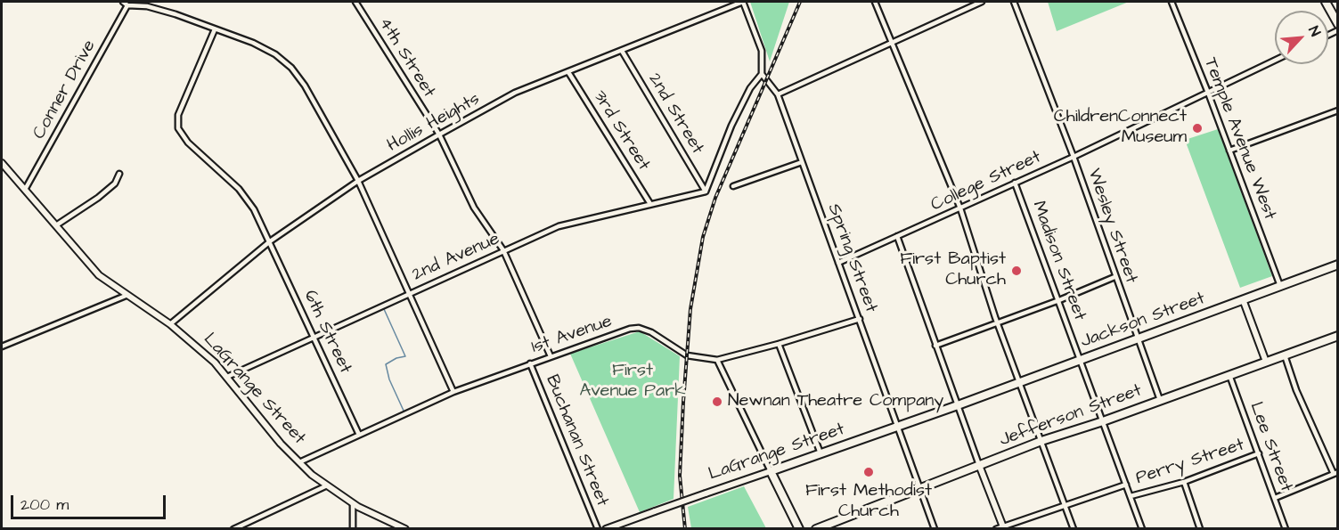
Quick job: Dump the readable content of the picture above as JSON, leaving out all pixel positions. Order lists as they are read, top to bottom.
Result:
{
  "streets": {
    "main road": ["Jackson Street", "LaGrange Street", "Jefferson Street"],
    "street": [
      "4th Street",
      "Conner Drive",
      "2nd Street",
      "Hollis Heights",
      "3rd Street",
      "Temple Avenue West",
      "College Street",
      "Wesley Street",
      "2nd Avenue",
      "Spring Street",
      "Madison Street",
      "6th Street",
      "1st Avenue",
      "Buchanan Street",
      "Lee Street",
      "Perry Street"
    ]
  },
  "crossings": [
    ["4th Street", "Hollis Heights"],
    ["4th Street", "2nd Avenue"],
    ["4th Street", "1st Avenue"],
    ["Conner Drive", "LaGrange Street"],
    ["2nd Street", "Hollis Heights"],
    ["2nd Street", "2nd Avenue"],
    ["Hollis Heights", "3rd Street"],
    ["Hollis Heights", "6th Street"],
    ["Hollis Heights", "LaGrange Street"],
    ["3rd Street", "2nd Avenue"],
    ["Temple Avenue West", "College Street"],
    ["Temple Avenue West", "Jackson Street"],
    ["College Street", "Wesley Street"],
    ["College Street", "Spring Street"],
    ["College Street", "Madison Street"],
    ["Wesley Street", "Jackson Street"],
    ["Wesley Street", "Jefferson Street"],
    ["2nd Avenue", "6th Street"],
    ["2nd Avenue", "LaGrange Street"],
    ["Spring Street", "1st Avenue"],
    ["Spring Street", "LaGrange Street"],
    ["Spring Street", "Jefferson Street"],
    ["Madison Street", "Jackson Street"],
    ["Madison Street", "Jefferson Street"],
    ["Madison Street", "Perry Street"],
    ["Jackson Street", "LaGrange Street"],
    ["6th Street", "1st Avenue"],
    ["1st Avenue", "LaGrange Street"],
    ["1st Avenue", "Buchanan Street"],
    ["Jefferson Street", "Lee Street"],
    ["Lee Street", "Perry Street"]
  ],
  "parks": ["First Avenue Park"],
  "places": [
    "ChildrenConnect Museum",
    "First Baptist Church",
    "Newnan Theatre Company",
    "First Methodist Church"
  ],
  "scale_bar": "200 m",
  "north": "top right"
}
